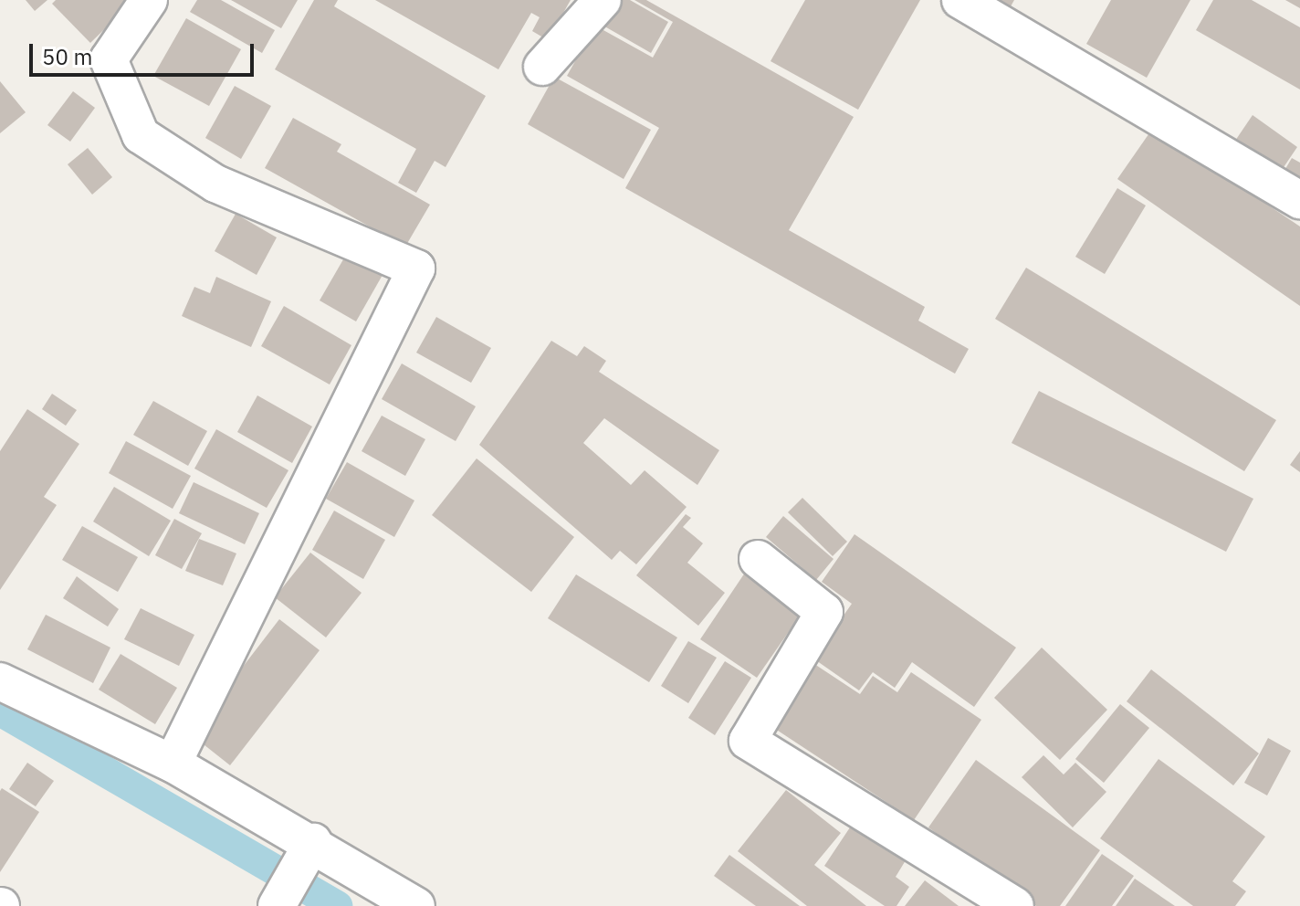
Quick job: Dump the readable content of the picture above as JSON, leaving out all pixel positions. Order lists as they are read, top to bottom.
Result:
{
  "scale_bar": "50 m"
}
